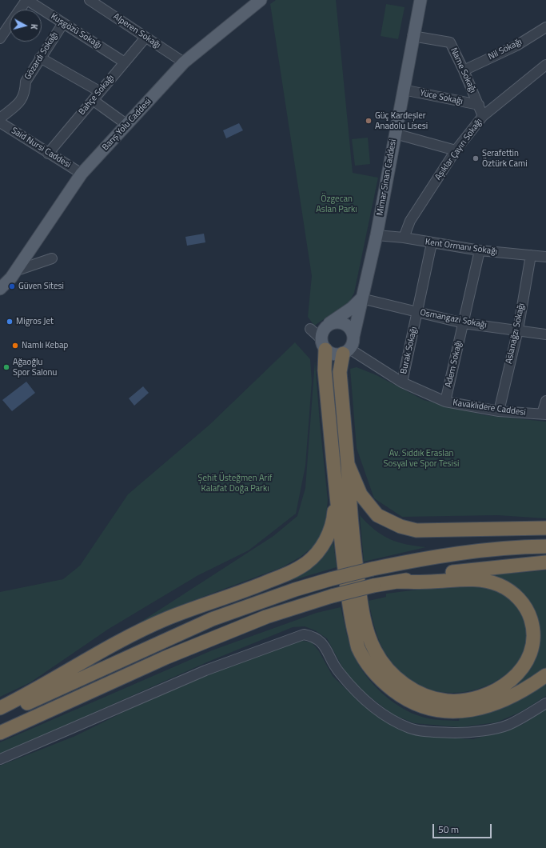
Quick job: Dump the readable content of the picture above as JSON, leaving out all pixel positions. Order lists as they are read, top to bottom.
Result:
{
  "streets": {
    "main road": ["Barış Yolu Caddesi", "Mimar Sinan Caddesi"],
    "street": [
      "Kuşgözü Sokağı",
      "Alperen Sokağı",
      "Nil Sokağı",
      "Gözardı Sokağı",
      "Name Sokağı",
      "Bahçe Sokağı",
      "Yüce Sokağı",
      "Said Nursi Caddesi",
      "Aşıklar Çayırı Sokağı",
      "Kent Ormanı Sokağı",
      "Osmangazi Sokağı",
      "Aslanağzı Sokağı",
      "Burak Sokağı",
      "Adem Sokağı",
      "Kavaklıdere Caddesi"
    ]
  },
  "crossings": [
    ["Kuşgözü Sokağı", "Gözardı Sokağı"],
    ["Kuşgözü Sokağı", "Bahçe Sokağı"],
    ["Alperen Sokağı", "Bahçe Sokağı"],
    ["Alperen Sokağı", "Barış Yolu Caddesi"],
    ["Nil Sokağı", "Name Sokağı"],
    ["Name Sokağı", "Yüce Sokağı"],
    ["Name Sokağı", "Aşıklar Çayırı Sokağı"],
    ["Name Sokağı", "Mimar Sinan Caddesi"],
    ["Bahçe Sokağı", "Said Nursi Caddesi"],
    ["Yüce Sokağı", "Mimar Sinan Caddesi"],
    ["Barış Yolu Caddesi", "Said Nursi Caddesi"],
    ["Aşıklar Çayırı Sokağı", "Kent Ormanı Sokağı"],
    ["Mimar Sinan Caddesi", "Kent Ormanı Sokağı"],
    ["Mimar Sinan Caddesi", "Osmangazi Sokağı"],
    ["Mimar Sinan Caddesi", "Kavaklıdere Caddesi"],
    ["Kent Ormanı Sokağı", "Aslanağzı Sokağı"],
    ["Kent Ormanı Sokağı", "Burak Sokağı"],
    ["Kent Ormanı Sokağı", "Adem Sokağı"],
    ["Osmangazi Sokağı", "Aslanağzı Sokağı"],
    ["Osmangazi Sokağı", "Burak Sokağı"],
    ["Osmangazi Sokağı", "Adem Sokağı"],
    ["Aslanağzı Sokağı", "Kavaklıdere Caddesi"],
    ["Burak Sokağı", "Kavaklıdere Caddesi"],
    ["Adem Sokağı", "Kavaklıdere Caddesi"]
  ],
  "parks": ["Özgecan Aslan Parkı", "Av. Sıddık Eraslan Sosyal ve Spor Tesisi", "Şehit Üsteğmen Arif Kalafat Doğa Parkı"],
  "places": [
    "Güç Kardeşler Anadolu Lisesi",
    "Şerafettin Öztürk Cami",
    "Güven Sitesi",
    "Migros Jet",
    "Namlı Kebap",
    "Ağaoğlu Spor Salonu"
  ],
  "scale_bar": "50 m",
  "north": "right"
}
